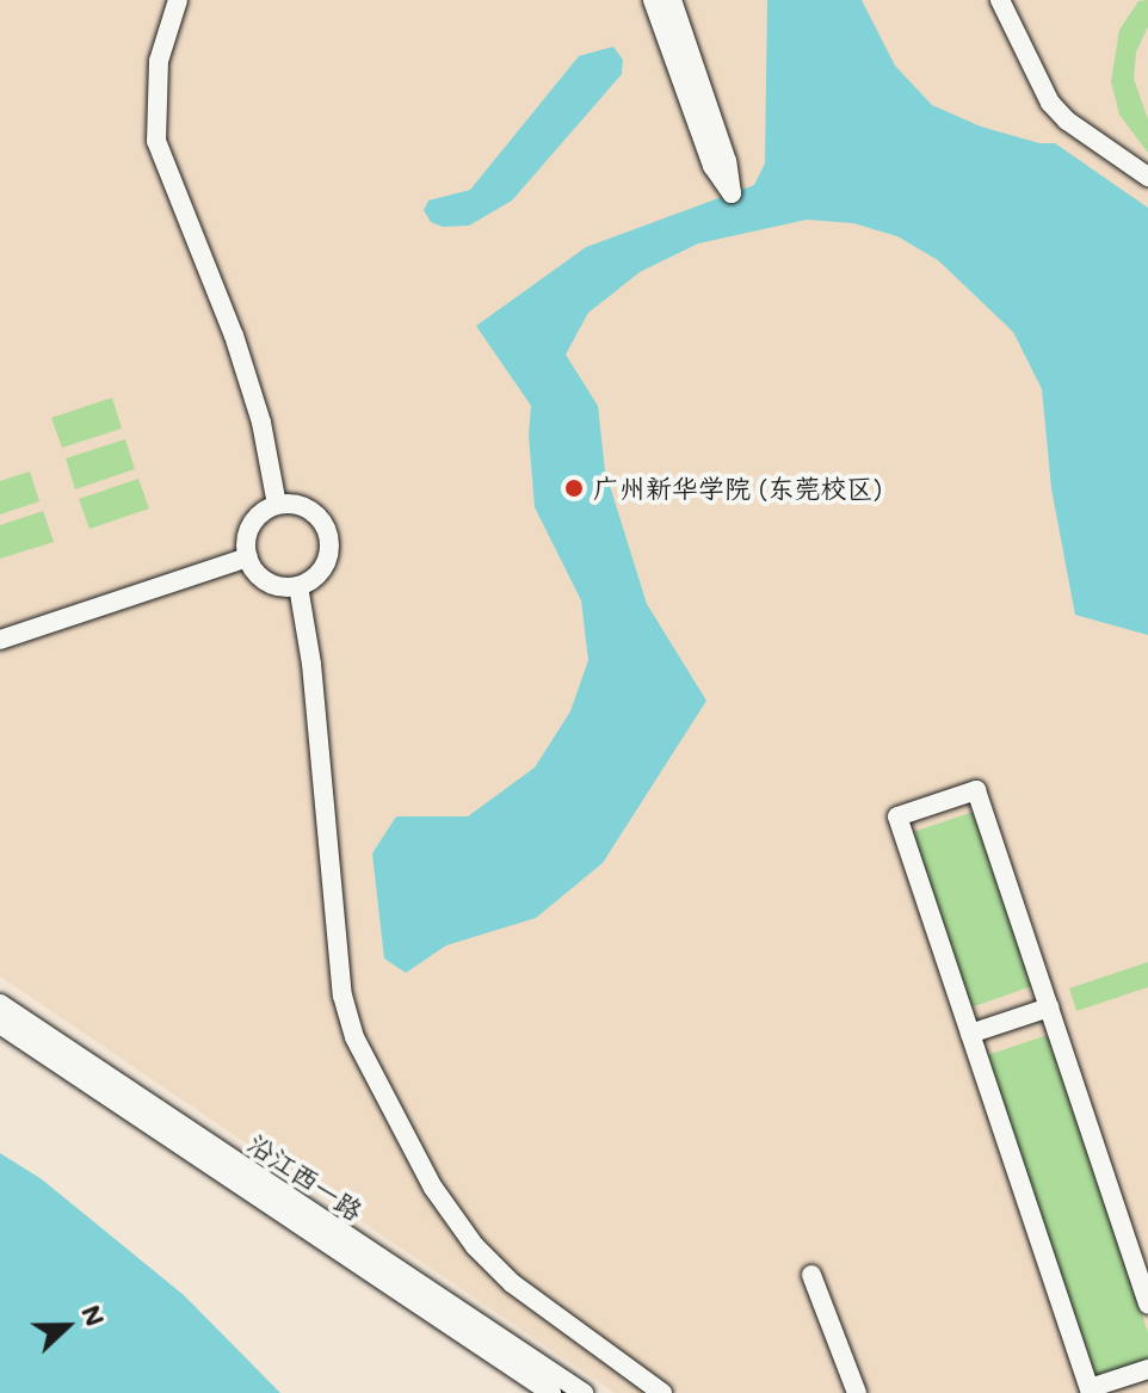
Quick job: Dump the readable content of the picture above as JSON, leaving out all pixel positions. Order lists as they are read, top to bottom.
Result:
{
  "streets": {
    "street": ["沿江西一路"]
  },
  "places": ["广州新华学院 (东莞校区)"],
  "north": "right"
}
